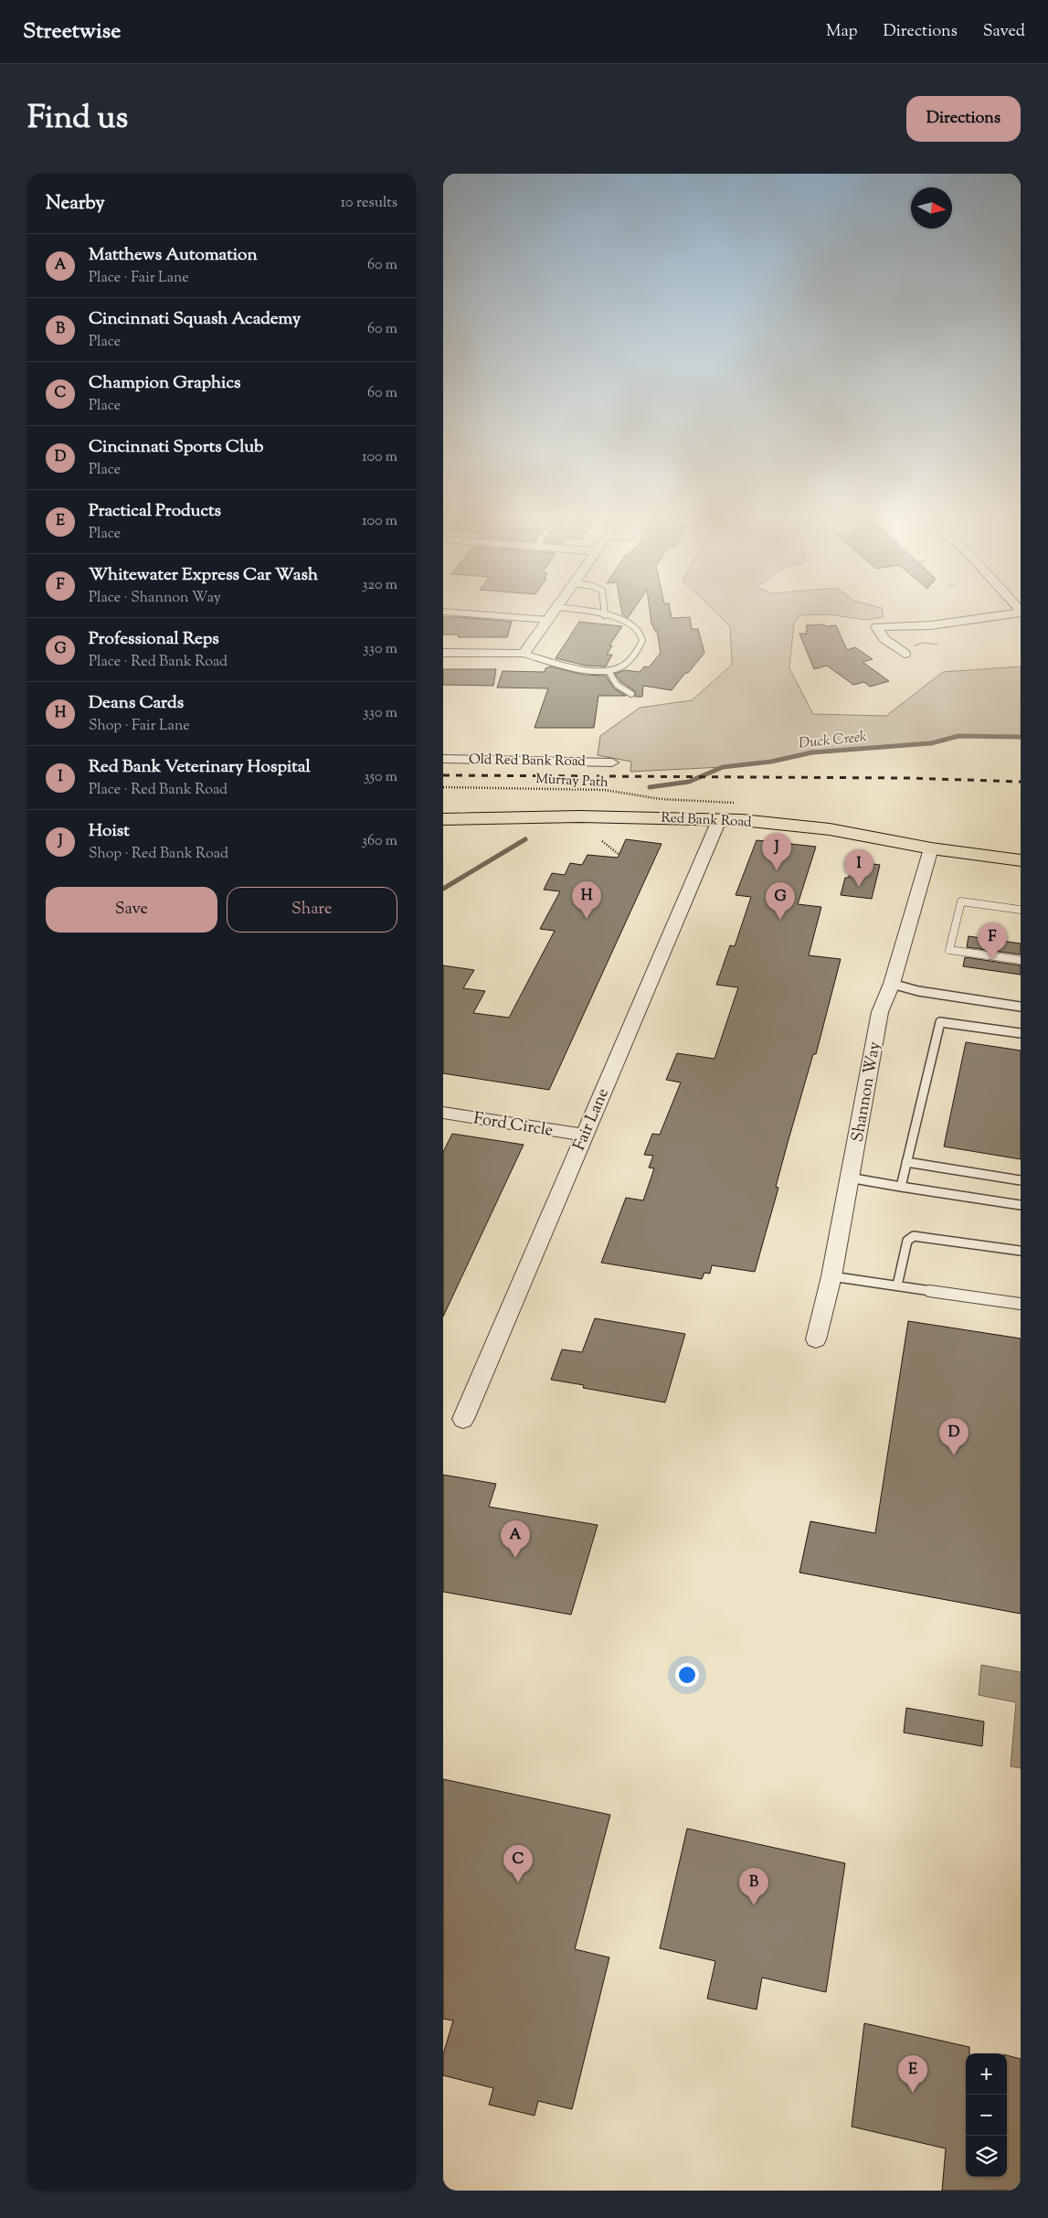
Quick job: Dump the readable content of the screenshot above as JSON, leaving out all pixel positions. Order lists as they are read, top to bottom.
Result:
{
  "streets": {
    "highway": ["Red Bank Road"],
    "street": [
      "Old Red Bank Road",
      "Shannon Way",
      "Fair Lane",
      "Ford Circle"
    ],
    "path": ["Murray Path"]
  },
  "crossings": [
    ["Red Bank Road", "Shannon Way"],
    ["Red Bank Road", "Fair Lane"],
    ["Fair Lane", "Ford Circle"]
  ],
  "water": ["Duck Creek"],
  "north": "right",
  "page": {
    "header": "Streetwise",
    "nav": ["Map", "Directions", "Saved"],
    "title": "Find us",
    "buttons": [
      "Directions",
      ["Save", "Share"]
    ],
    "heading": ["Nearby", "10 results"],
    "list": [
      {
        "mark": "A",
        "name": "Matthews Automation",
        "note": "Place · Fair Lane",
        "value": "60 m"
      },
      {
        "mark": "B",
        "name": "Cincinnati Squash Academy",
        "note": "Place",
        "value": "60 m"
      },
      {
        "mark": "C",
        "name": "Champion Graphics",
        "note": "Place",
        "value": "60 m"
      },
      {
        "mark": "D",
        "name": "Cincinnati Sports Club",
        "note": "Place",
        "value": "100 m"
      },
      {
        "mark": "E",
        "name": "Practical Products",
        "note": "Place",
        "value": "100 m"
      },
      {
        "mark": "F",
        "name": "Whitewater Express Car Wash",
        "note": "Place · Shannon Way",
        "value": "320 m"
      },
      {
        "mark": "G",
        "name": "Professional Reps",
        "note": "Place · Red Bank Road",
        "value": "330 m"
      },
      {
        "mark": "H",
        "name": "Deans Cards",
        "note": "Shop · Fair Lane",
        "value": "330 m"
      },
      {
        "mark": "I",
        "name": "Red Bank Veterinary Hospital",
        "note": "Place · Red Bank Road",
        "value": "350 m"
      },
      {
        "mark": "J",
        "name": "Hoist",
        "note": "Shop · Red Bank Road",
        "value": "360 m"
      }
    ],
    "pins": [
      "J",
      "I",
      "H",
      "G",
      "F",
      "D",
      "A",
      "C",
      "B",
      "E"
    ],
    "map_buttons": ["+", "−"]
  }
}
